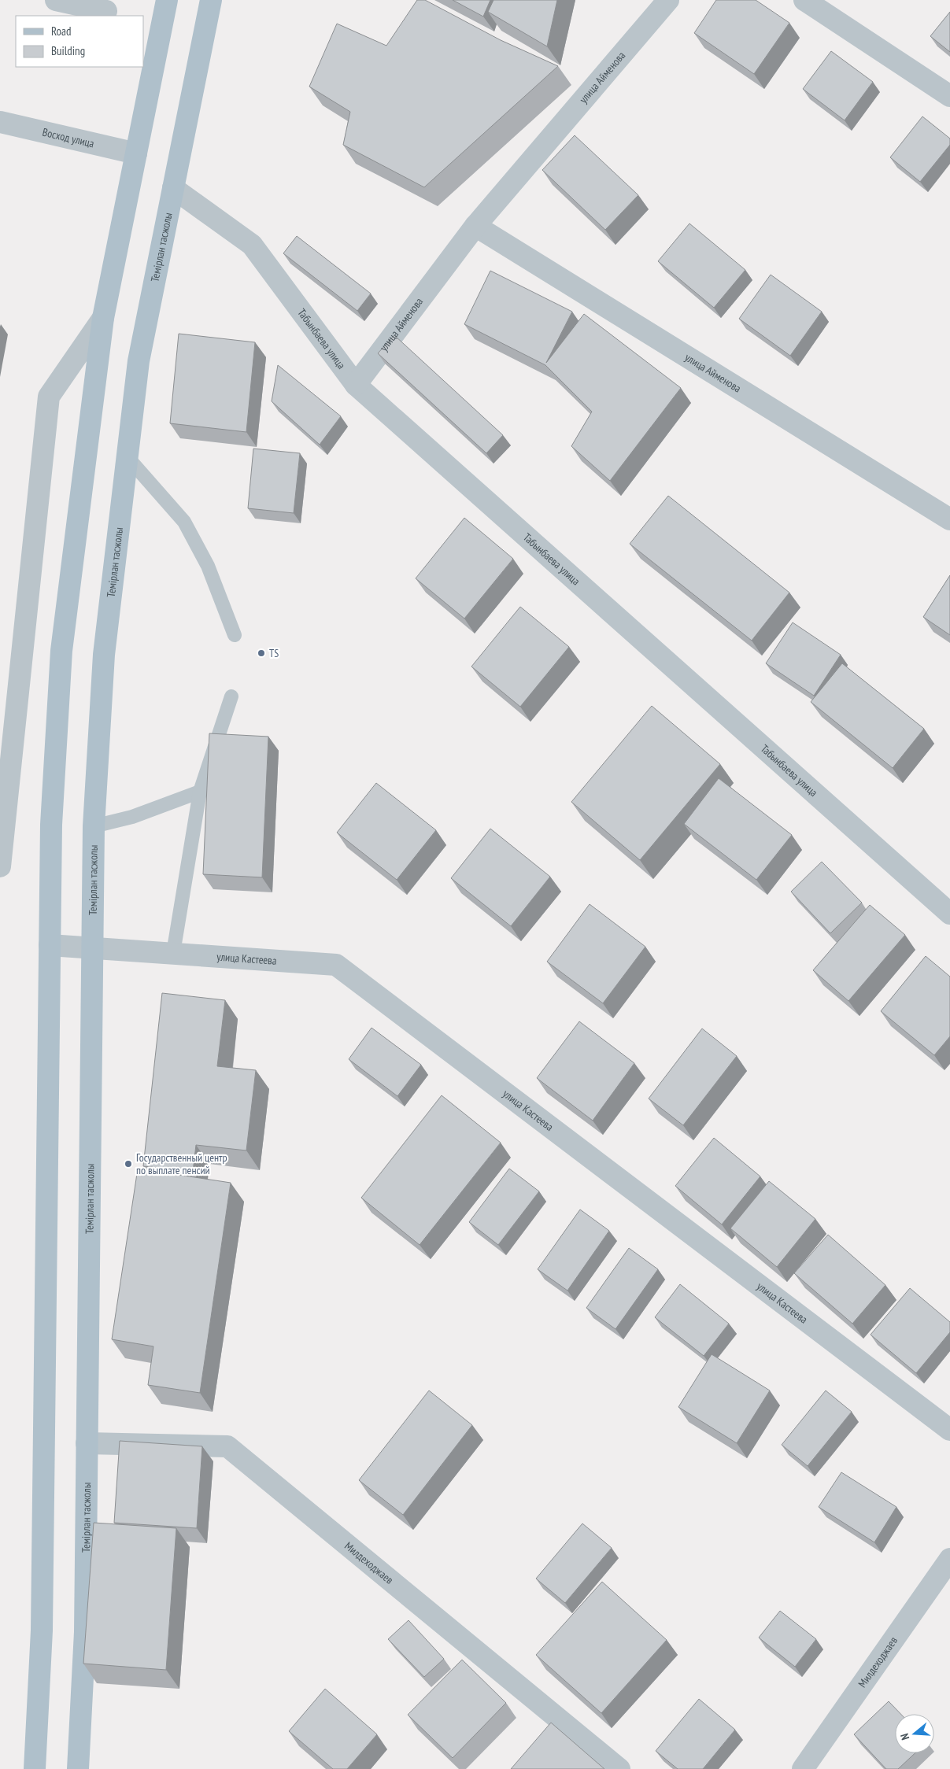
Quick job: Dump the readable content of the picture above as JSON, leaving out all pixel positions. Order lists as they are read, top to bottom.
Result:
{
  "streets": {
    "main road": ["Темірлан тасжолы"],
    "street": [
      "улица Айменова",
      "Восход улица",
      "Табынбаева улица",
      "улица Кастеева",
      "Милдеходжаев"
    ]
  },
  "crossings": [
    ["улица Айменова", "Табынбаева улица"],
    ["Темірлан тасжолы", "Табынбаева улица"],
    ["Темірлан тасжолы", "улица Кастеева"],
    ["Темірлан тасжолы", "Милдеходжаев"]
  ],
  "places": ["TS", "Государственный центр по выплате пенсий"],
  "legend": ["Road", "Building"],
  "north": "left"
}
